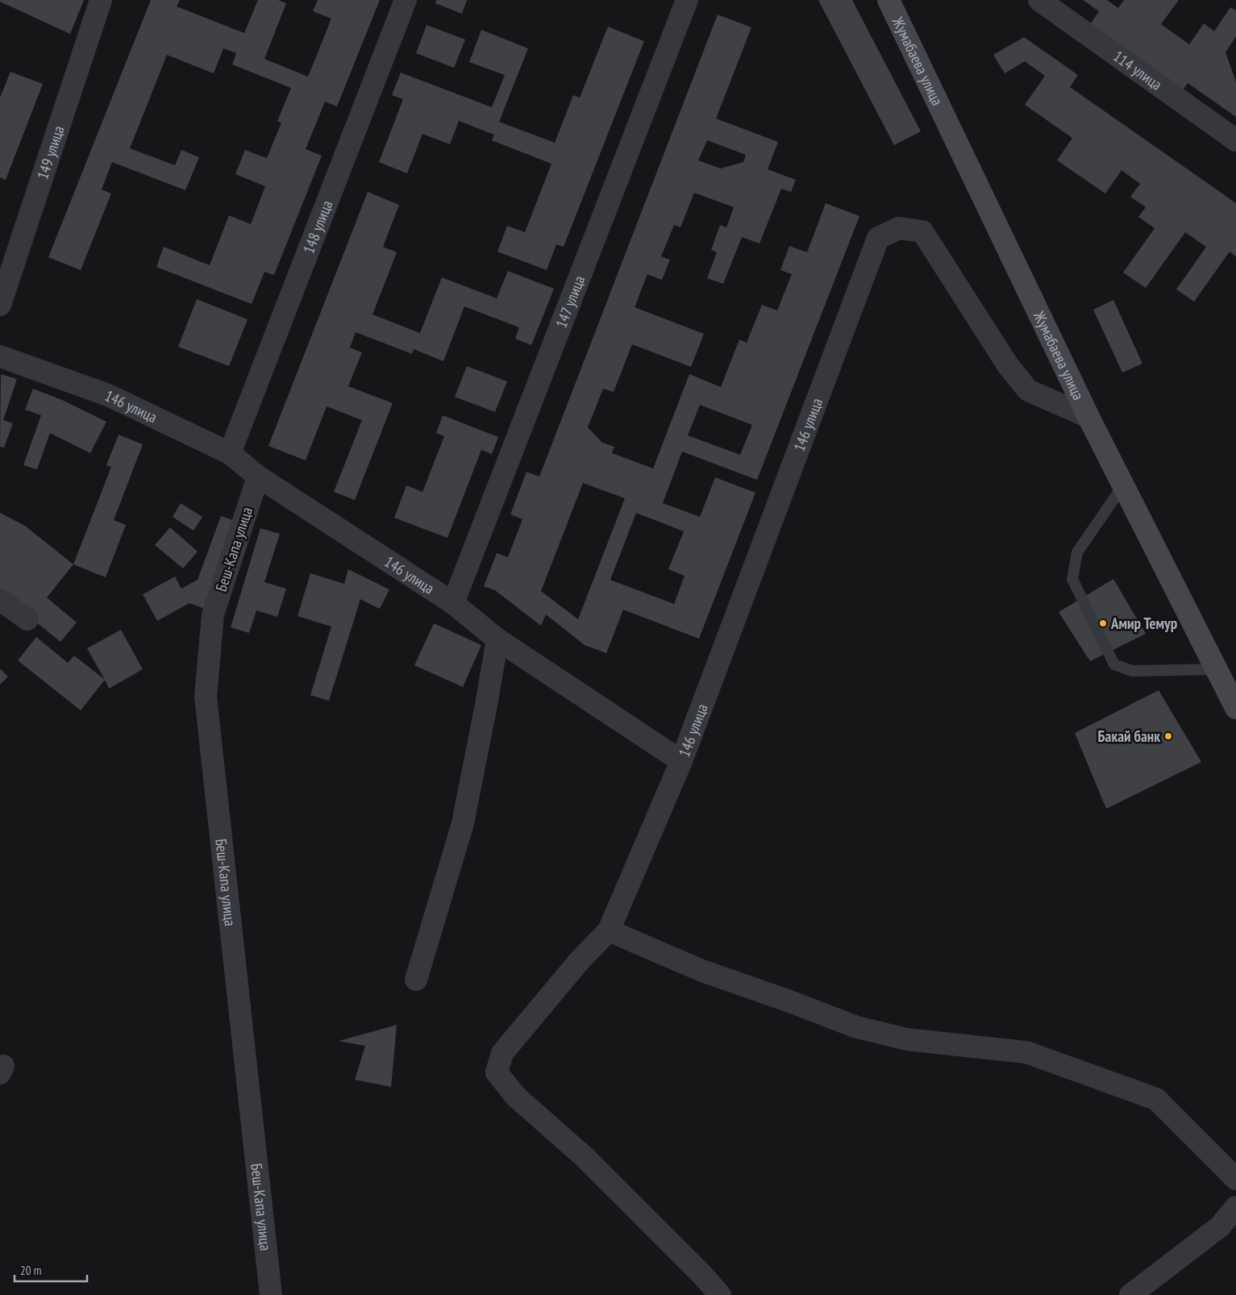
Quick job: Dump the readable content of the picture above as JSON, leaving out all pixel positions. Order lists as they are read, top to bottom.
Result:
{
  "streets": {
    "street": [
      "Жумабаева улица",
      "114 улица",
      "149 улица",
      "148 улица",
      "147 улица",
      "146 улица",
      "Беш-Капа улица"
    ]
  },
  "crossings": [
    ["Жумабаева улица", "146 улица"],
    ["148 улица", "146 улица"],
    ["147 улица", "146 улица"],
    ["146 улица", "Беш-Капа улица"]
  ],
  "places": ["Амир Темур", "Бакай банк"],
  "scale_bar": "20 m"
}
